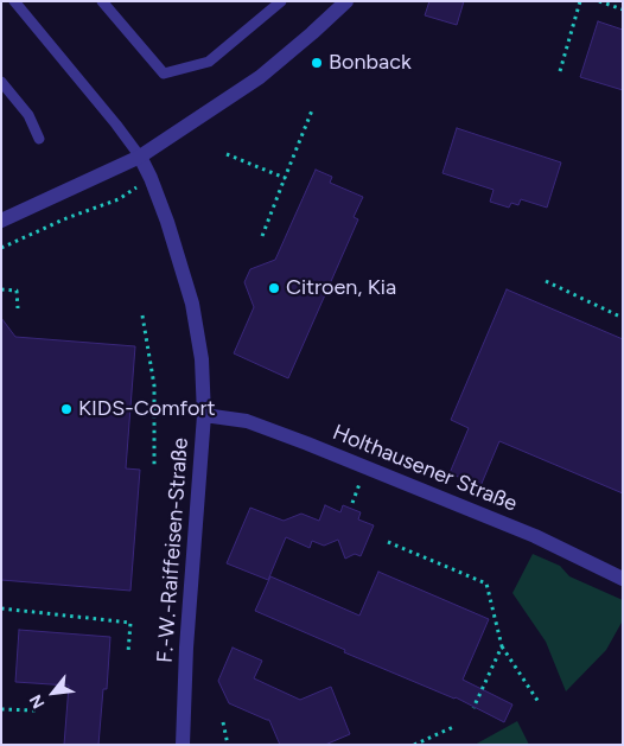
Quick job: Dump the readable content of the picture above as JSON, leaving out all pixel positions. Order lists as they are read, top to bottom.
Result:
{
  "streets": {
    "street": ["Holthausener Straße", "F.-W.-Raiffeisen-Straße"]
  },
  "crossings": [
    ["Holthausener Straße", "F.-W.-Raiffeisen-Straße"]
  ],
  "places": ["Bonback", "Citroen, Kia", "KIDS-Comfort"],
  "north": "bottom left"
}
